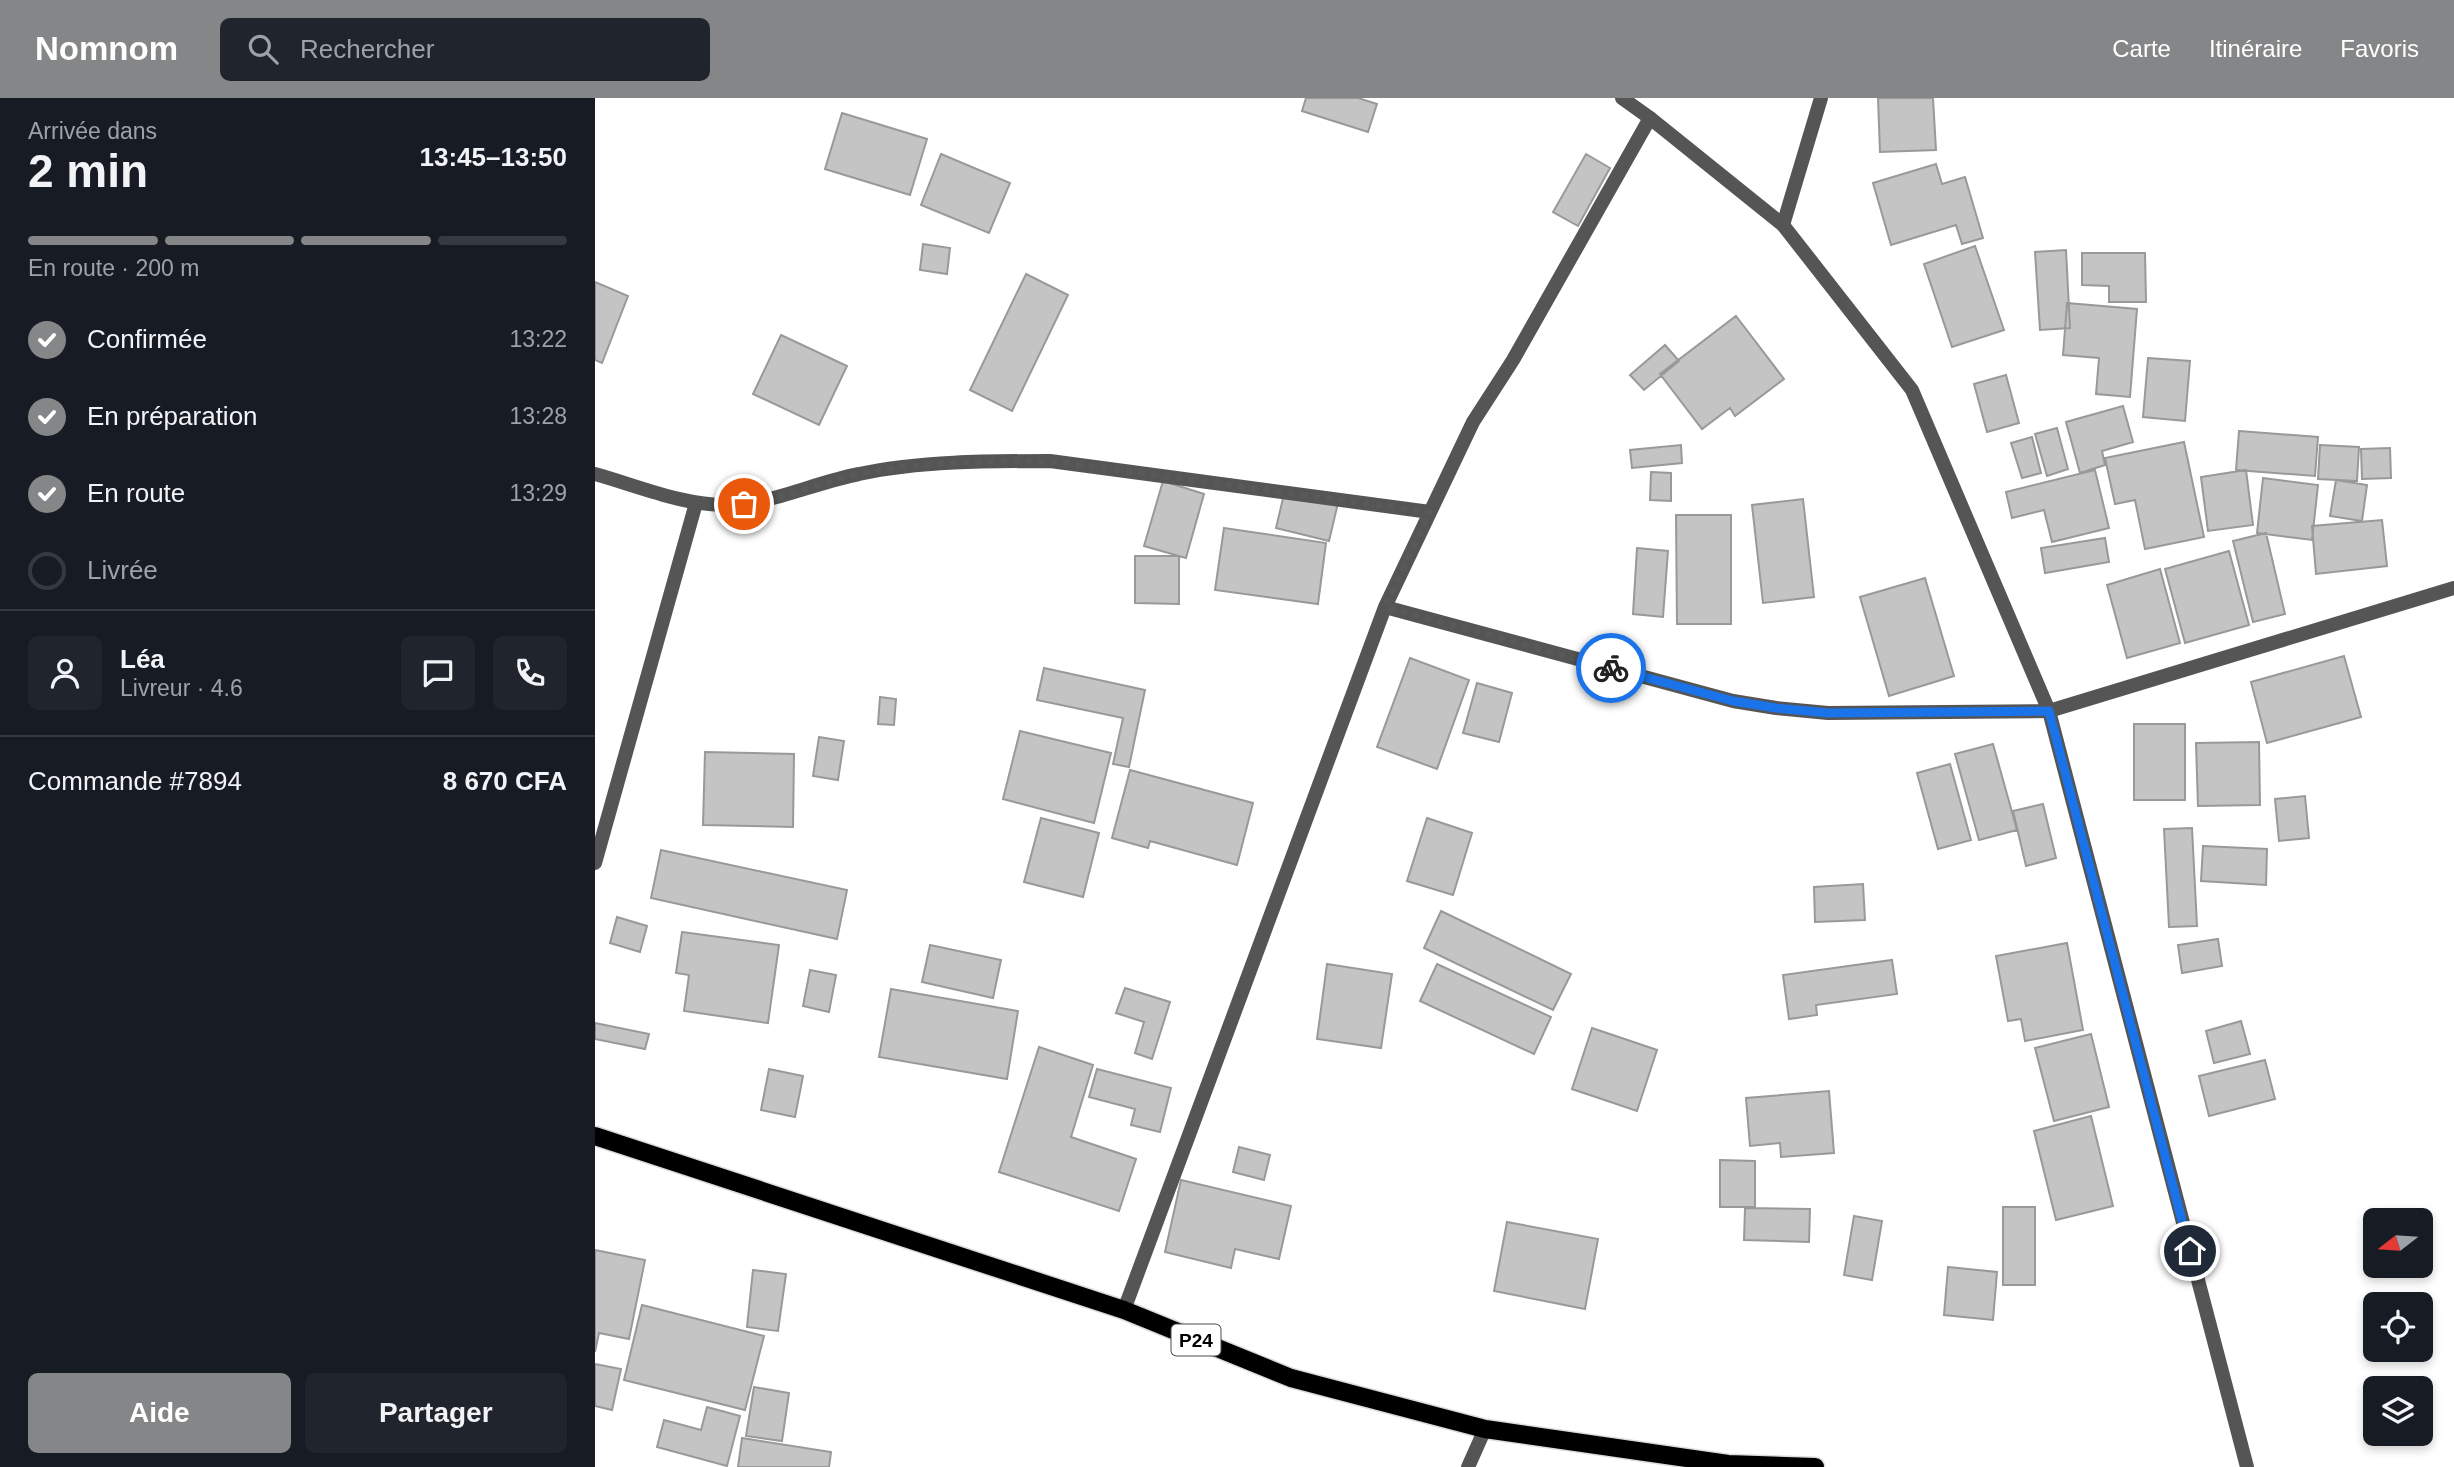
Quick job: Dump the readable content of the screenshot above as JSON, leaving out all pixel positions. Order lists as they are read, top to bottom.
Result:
{
  "streets": {
    "main road": ["P24"]
  },
  "north": "left",
  "page": {
    "header": "Nomnom",
    "search": "Rechercher",
    "nav": ["Carte", "Itinéraire", "Favoris"],
    "heading": ["2 min", "Arrivée dans", "13:45–13:50"],
    "panel": [
      "Léa",
      "Livreur · 4.6",
      "Commande #7894",
      "8 670 CFA"
    ],
    "bar": "En route · 200 m",
    "list": [
      ["Confirmée", "13:22"],
      ["En préparation", "13:28"],
      ["En route", "13:29"],
      "Livrée"
    ],
    "buttons": ["Aide", "Partager"]
  }
}
